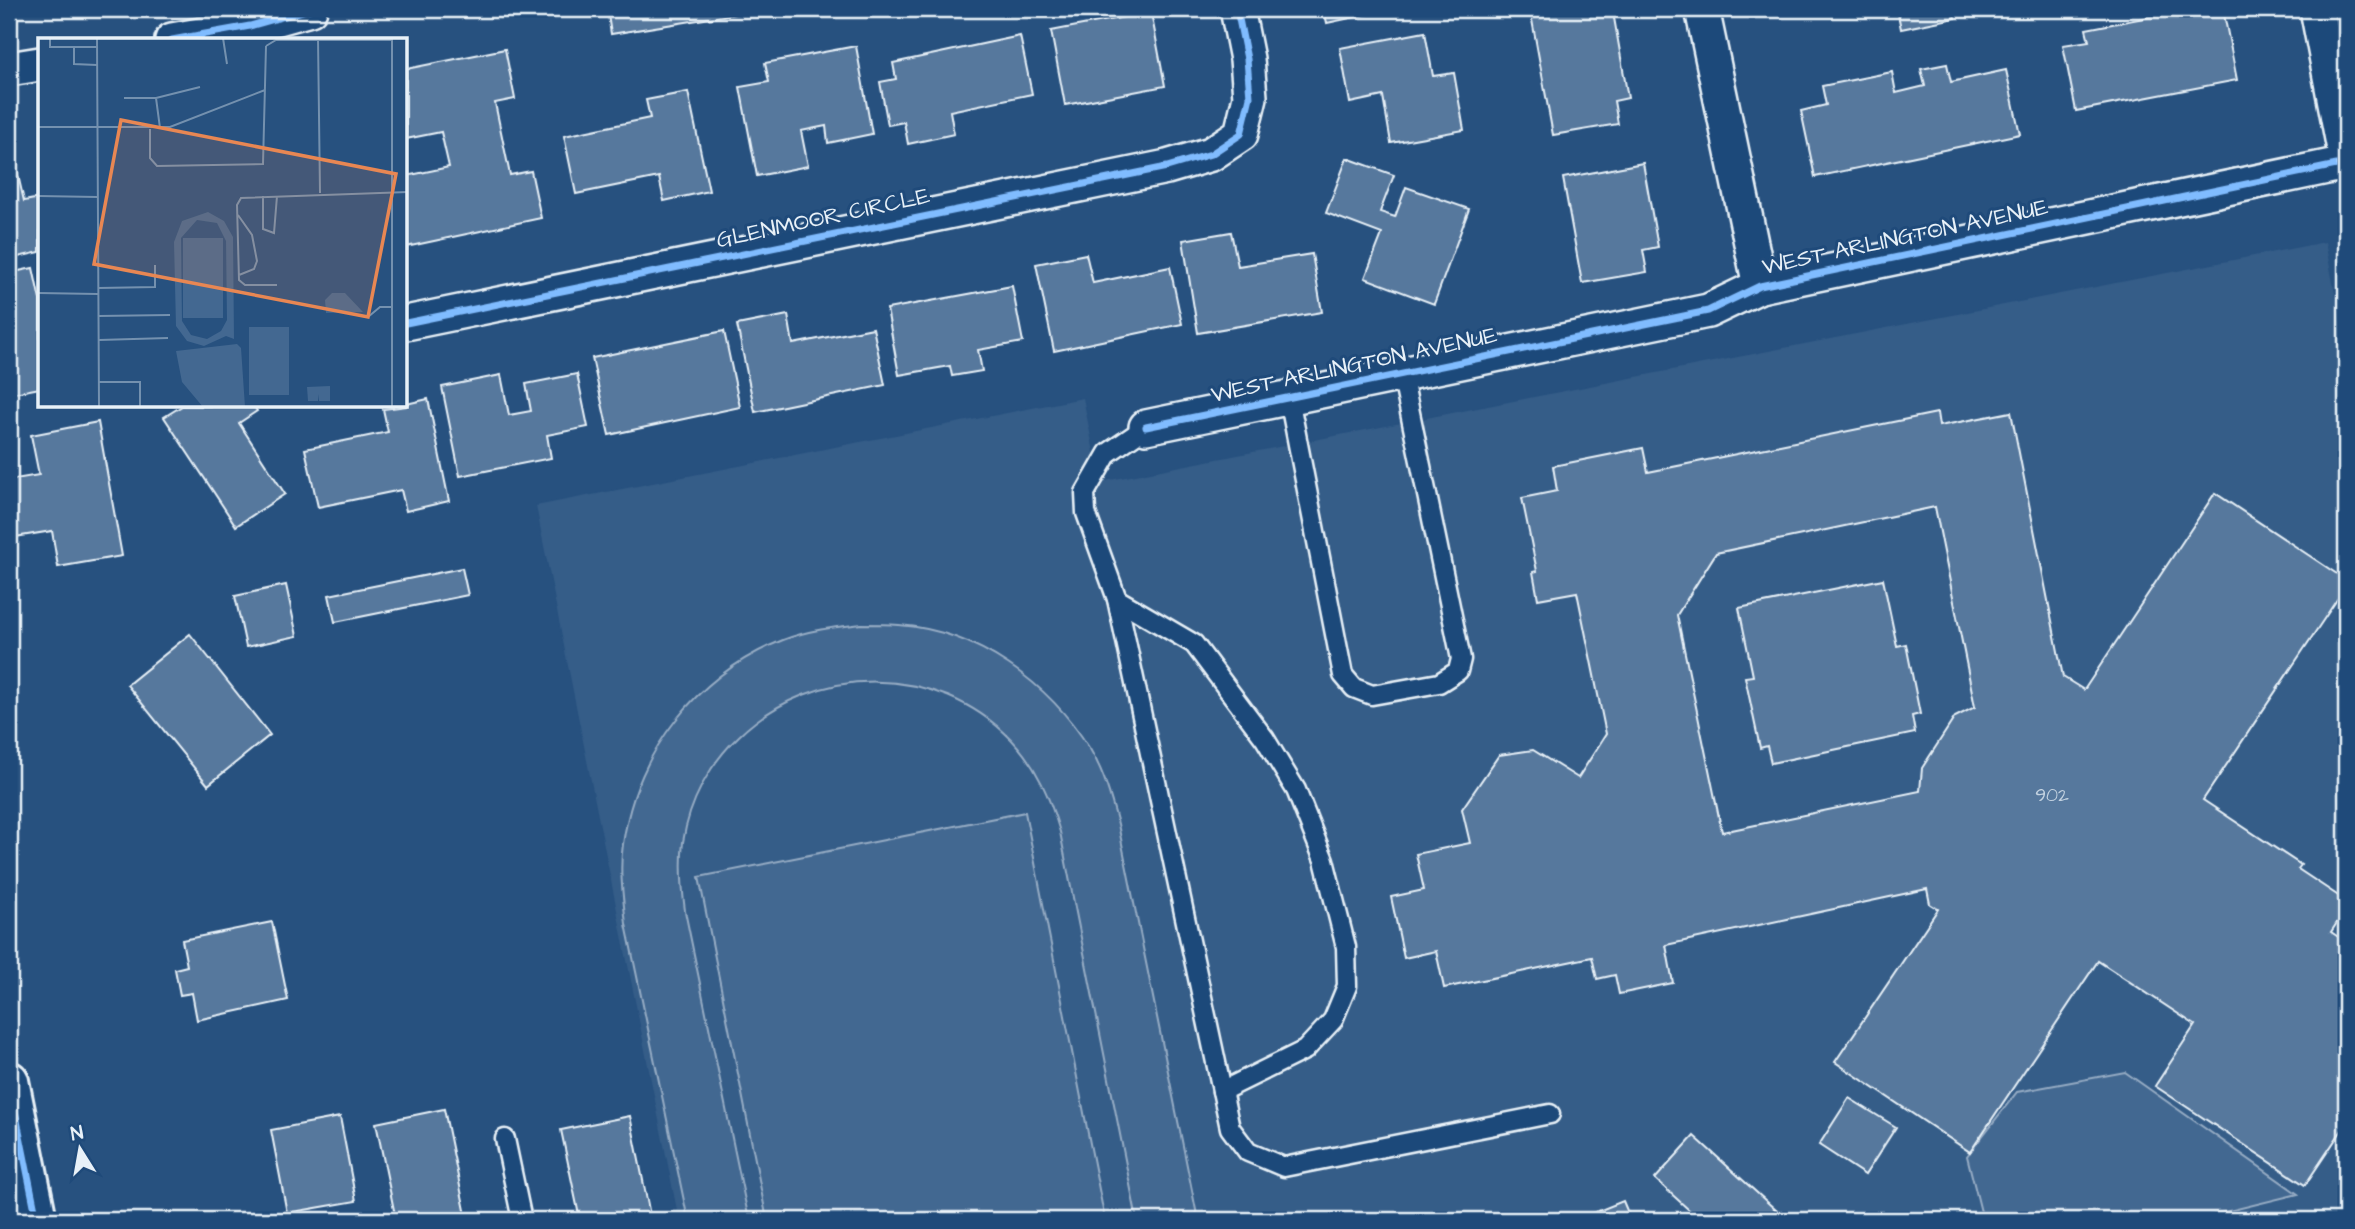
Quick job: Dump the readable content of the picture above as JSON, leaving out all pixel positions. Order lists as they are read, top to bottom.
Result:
{
  "streets": {
    "street": ["GLENMOOR CIRCLE", "WEST ARLINGTON AVENUE"]
  },
  "house_numbers": ["902"],
  "north": "top"
}
